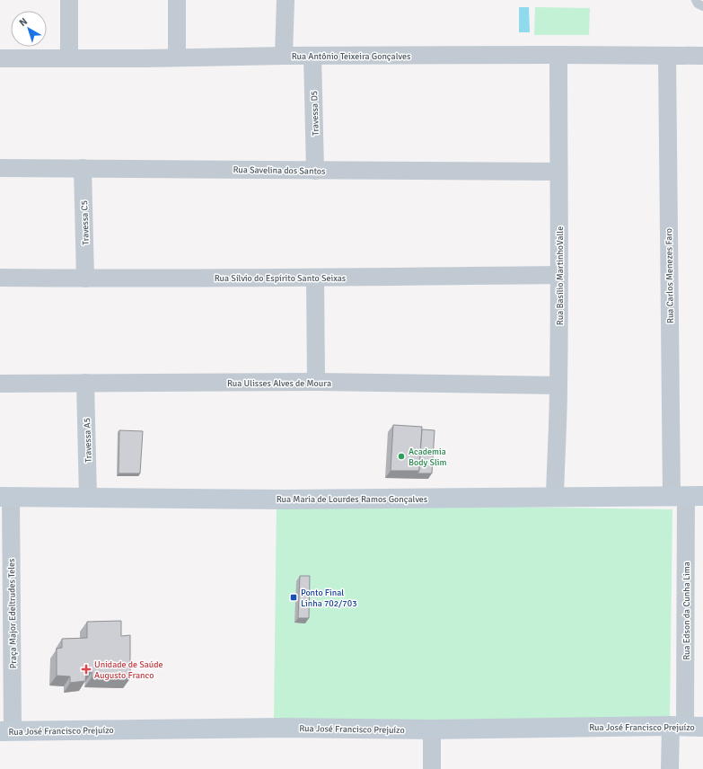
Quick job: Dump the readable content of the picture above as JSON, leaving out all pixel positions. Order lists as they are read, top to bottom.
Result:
{
  "streets": {
    "street": [
      "Rua Antônio Teixeira Gonçalves",
      "Travessa D5",
      "Rua Savelina dos Santos",
      "Travessa C5",
      "Rua Basílio MartinhoValle",
      "Rua Carlos Menezes Faro",
      "Rua Sílvio do Espírito Santo Seixas",
      "Rua Ulisses Alves de Moura",
      "Travessa A5",
      "Rua Maria de Lourdes Ramos Gonçalves",
      "Rua Edson da Cunha Lima",
      "Praça Major Edeltrudes Teles",
      "Rua José Francisco Prejuízo"
    ]
  },
  "crossings": [
    ["Rua Antônio Teixeira Gonçalves", "Travessa D5"],
    ["Rua Antônio Teixeira Gonçalves", "Rua Basílio MartinhoValle"],
    ["Rua Antônio Teixeira Gonçalves", "Rua Carlos Menezes Faro"],
    ["Travessa D5", "Rua Savelina dos Santos"],
    ["Rua Savelina dos Santos", "Travessa C5"],
    ["Rua Savelina dos Santos", "Rua Basílio MartinhoValle"],
    ["Travessa C5", "Rua Sílvio do Espírito Santo Seixas"],
    ["Rua Basílio MartinhoValle", "Rua Sílvio do Espírito Santo Seixas"],
    ["Rua Basílio MartinhoValle", "Rua Ulisses Alves de Moura"],
    ["Rua Basílio MartinhoValle", "Rua Maria de Lourdes Ramos Gonçalves"],
    ["Rua Carlos Menezes Faro", "Rua Maria de Lourdes Ramos Gonçalves"],
    ["Rua Carlos Menezes Faro", "Rua Edson da Cunha Lima"],
    ["Rua Ulisses Alves de Moura", "Travessa A5"],
    ["Travessa A5", "Rua Maria de Lourdes Ramos Gonçalves"],
    ["Rua Maria de Lourdes Ramos Gonçalves", "Rua Edson da Cunha Lima"],
    ["Rua Maria de Lourdes Ramos Gonçalves", "Praça Major Edeltrudes Teles"],
    ["Rua Edson da Cunha Lima", "Rua José Francisco Prejuízo"],
    ["Praça Major Edeltrudes Teles", "Rua José Francisco Prejuízo"]
  ],
  "places": {
    "other": ["Academia Body Slim"],
    "transit": ["Ponto Final Linha 702/703"],
    "health": ["Unidade de Saúde Augusto Franco"]
  },
  "north": "top left"
}
